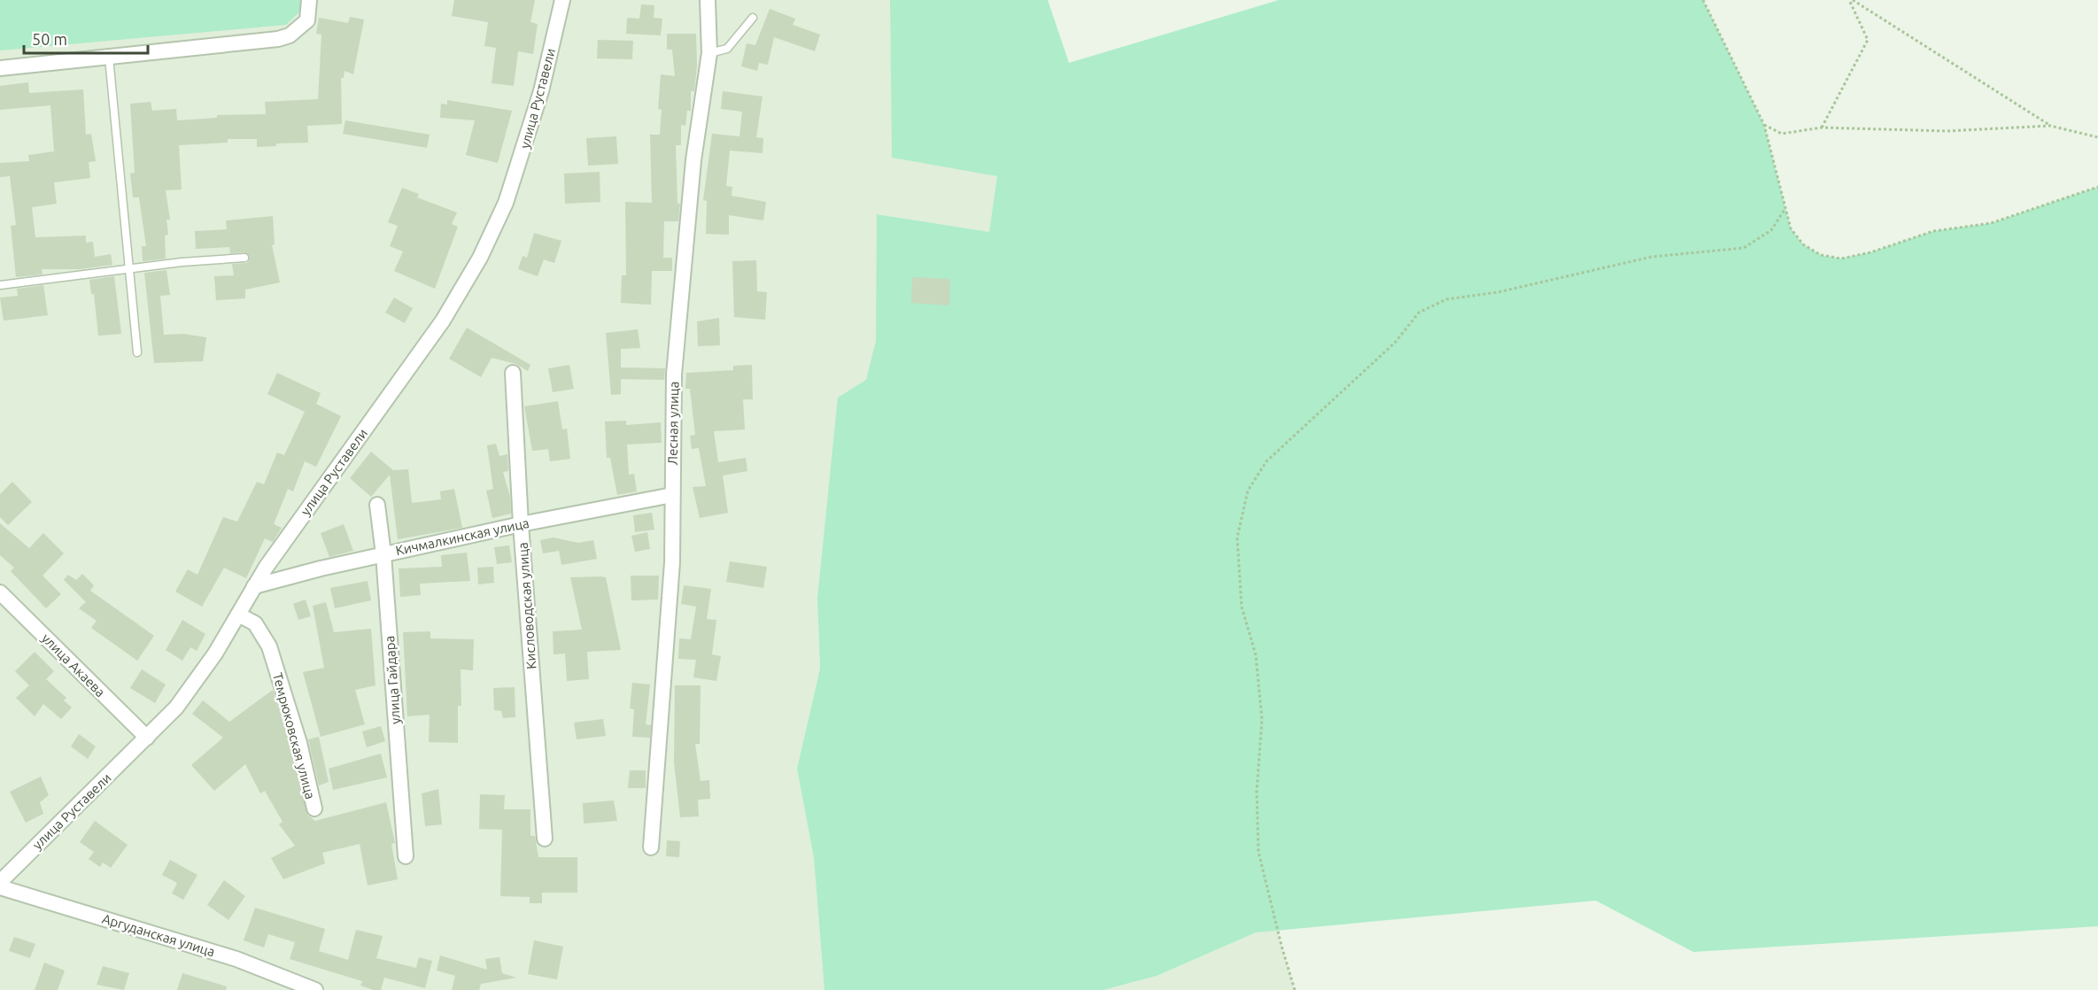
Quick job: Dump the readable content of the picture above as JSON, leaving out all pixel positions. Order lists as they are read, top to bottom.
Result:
{
  "streets": {
    "street": [
      "улица Руставели",
      "Лесная улица",
      "Кичмалкинская улица",
      "Кисловодская улица",
      "улица Акаева",
      "улица Гайдара",
      "Темрюковская улица",
      "Аргуданская улица"
    ]
  },
  "crossings": [
    ["улица Руставели", "Кичмалкинская улица"],
    ["улица Руставели", "улица Акаева"],
    ["улица Руставели", "Темрюковская улица"],
    ["Лесная улица", "Кичмалкинская улица"],
    ["Кичмалкинская улица", "Кисловодская улица"],
    ["Кичмалкинская улица", "улица Гайдара"]
  ],
  "scale_bar": "50 m"
}
